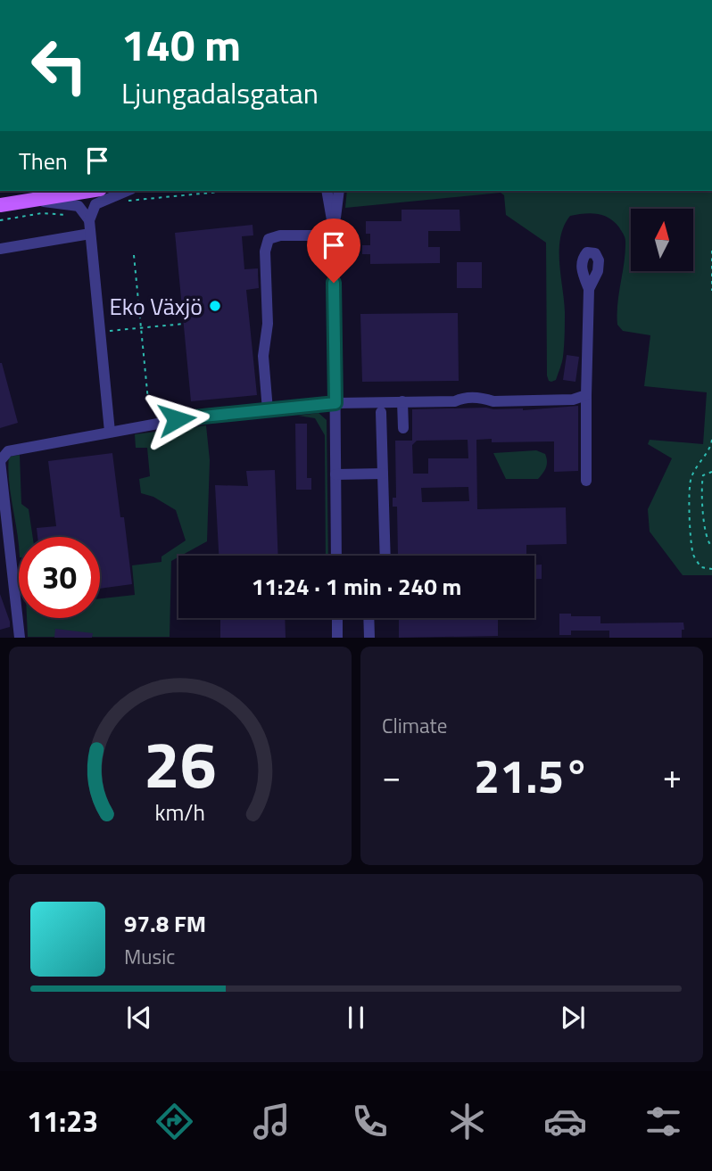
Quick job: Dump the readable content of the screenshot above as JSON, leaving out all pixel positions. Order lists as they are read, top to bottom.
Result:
{
  "places": ["Eko Växjö"],
  "north": "top",
  "page": {
    "turn": ["140 m", "Ljungadalsgatan"],
    "then": "Then",
    "limit": "30",
    "trip": "11:24 · 1 min · 240 m",
    "tile": "Climate",
    "heat": ["−", "21.5°", "+"],
    "song": ["97.8 FM", "Music"],
    "tabs": "11:23",
    "gauge": ["26", "km/h"]
  }
}
